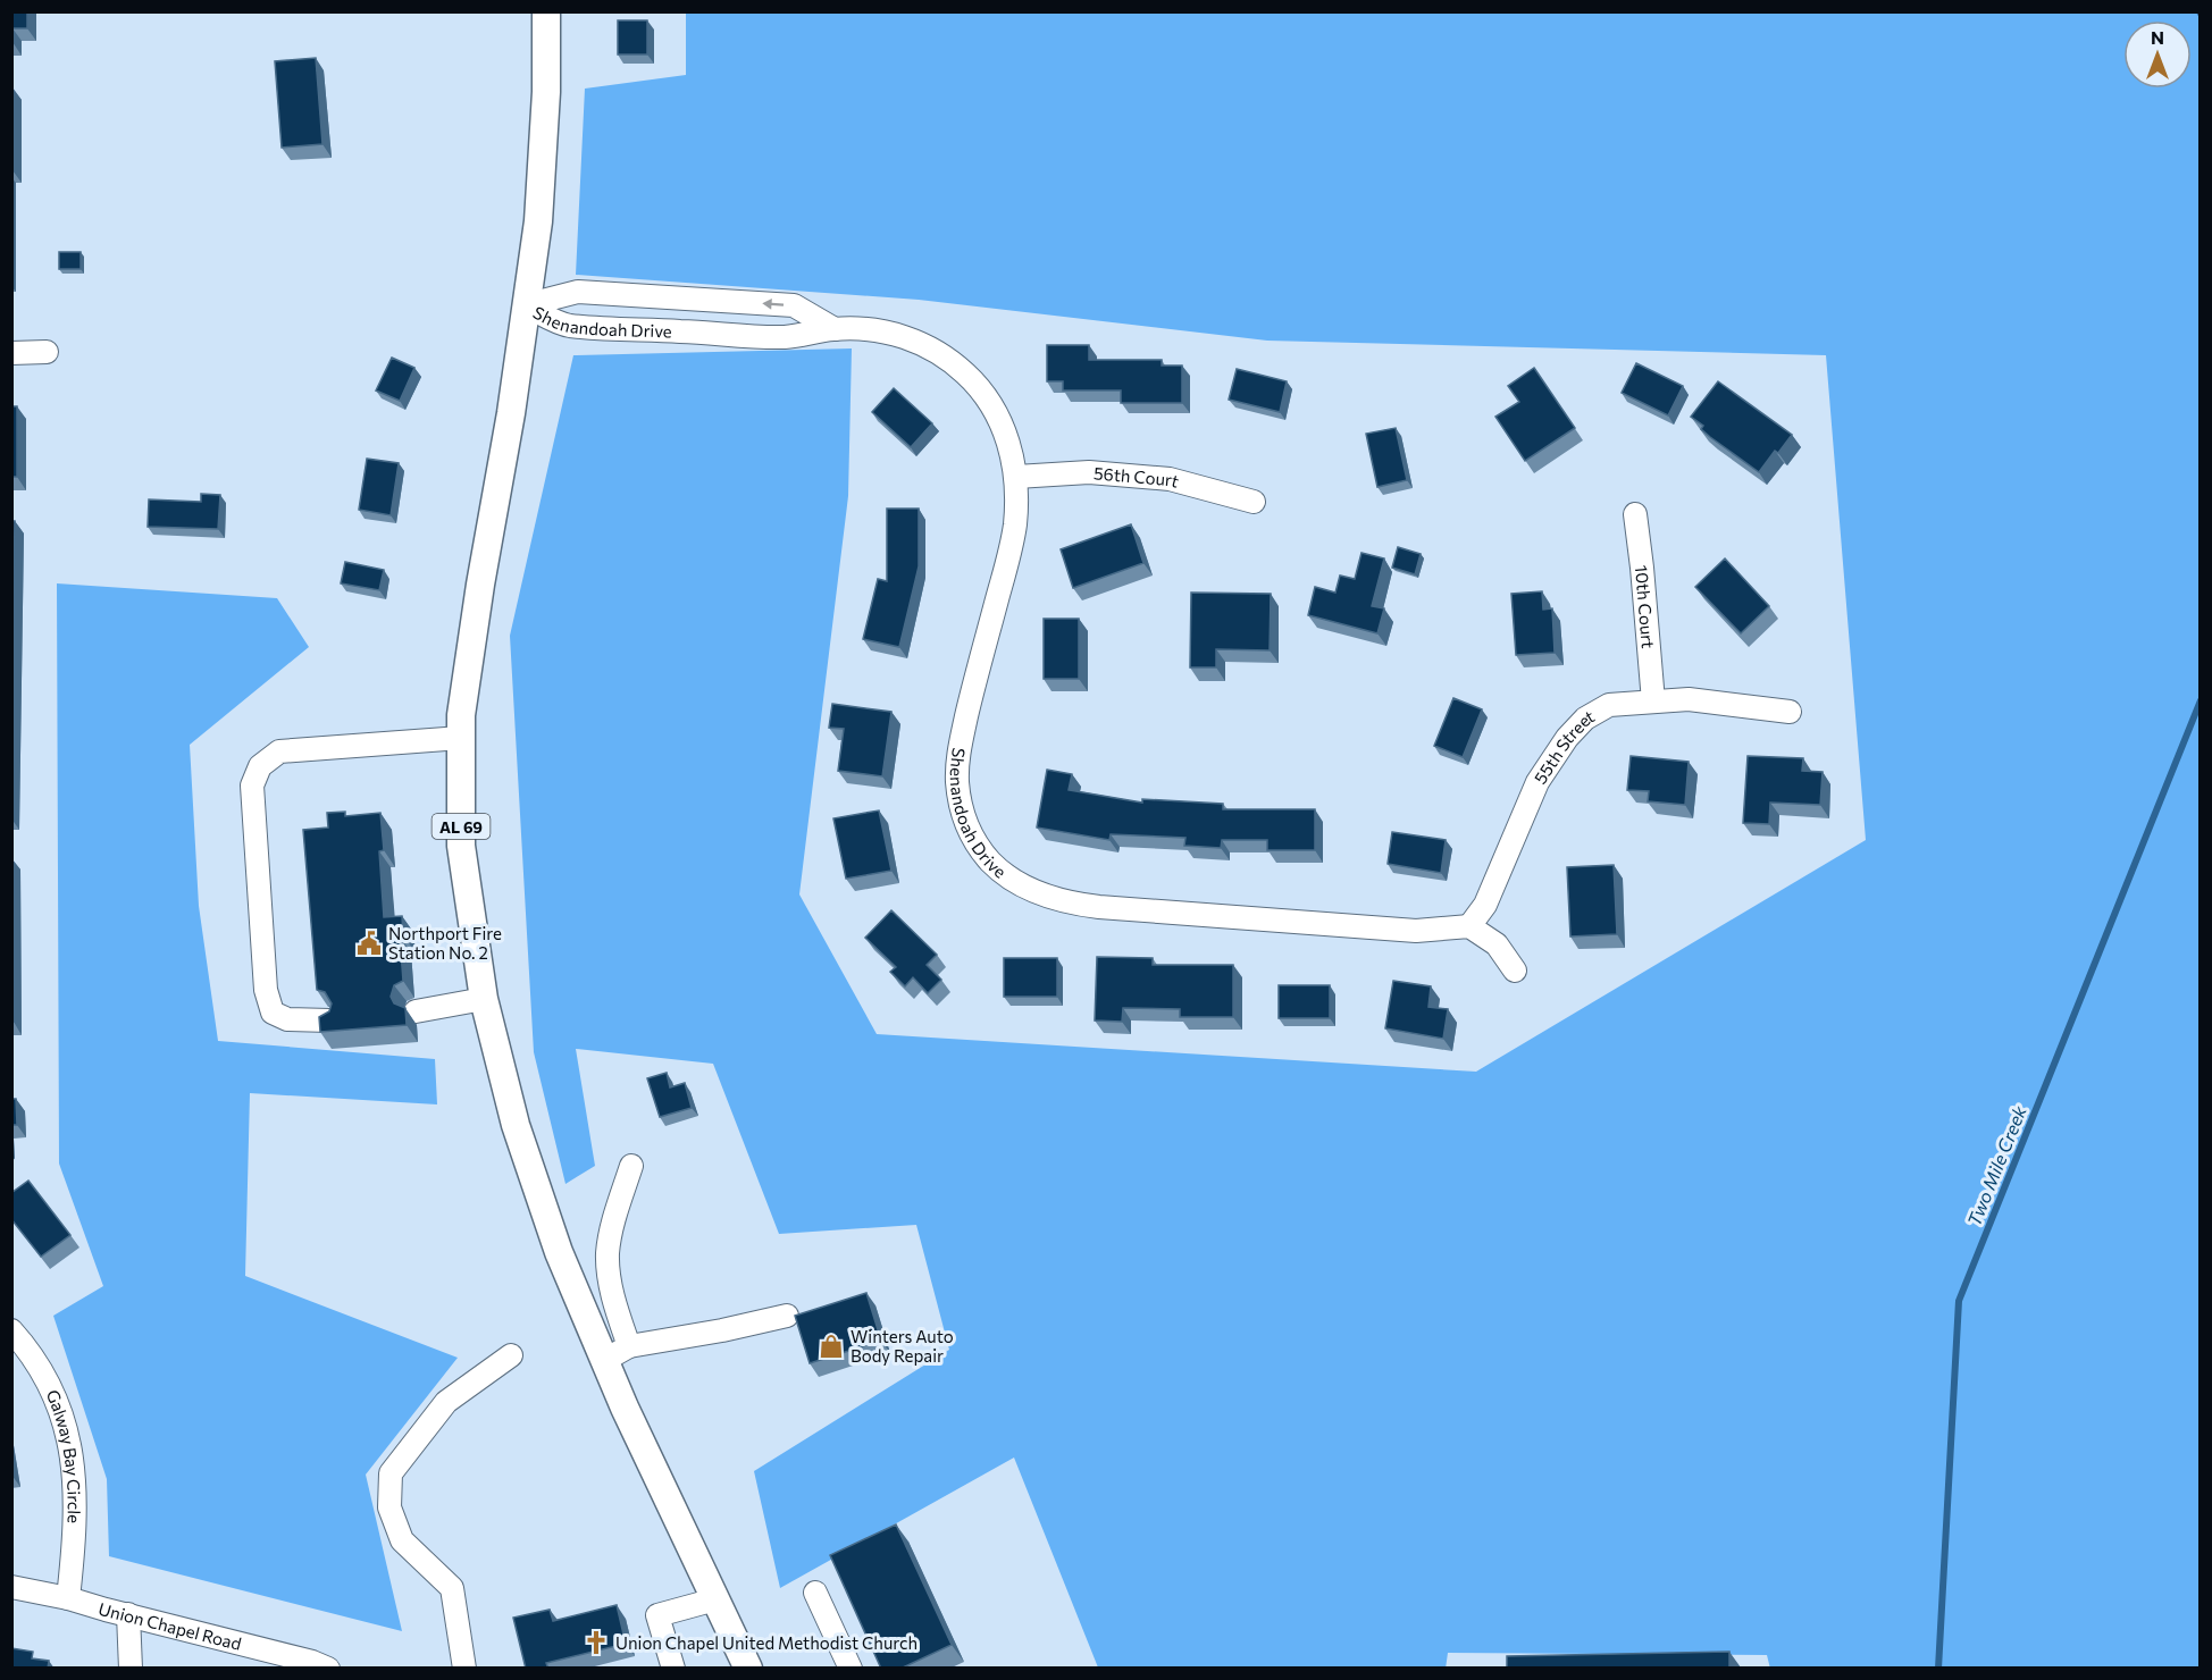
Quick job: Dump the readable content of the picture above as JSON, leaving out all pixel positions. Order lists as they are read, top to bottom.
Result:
{
  "streets": {
    "main road": ["AL 69"],
    "street": [
      "Shenandoah Drive",
      "56th Court",
      "10th Court",
      "55th Street",
      "Galway Bay Circle",
      "Union Chapel Road"
    ]
  },
  "crossings": [
    ["Shenandoah Drive", "56th Court"],
    ["Shenandoah Drive", "55th Street"],
    ["Shenandoah Drive", "AL 69"],
    ["10th Court", "55th Street"],
    ["Galway Bay Circle", "Union Chapel Road"]
  ],
  "water": ["Two Mile Creek"],
  "places": {
    "public building": ["Northport Fire Station No. 2"],
    "shop": ["Winters Auto Body Repair"],
    "church": ["Union Chapel United Methodist Church"]
  },
  "north": "top"
}
